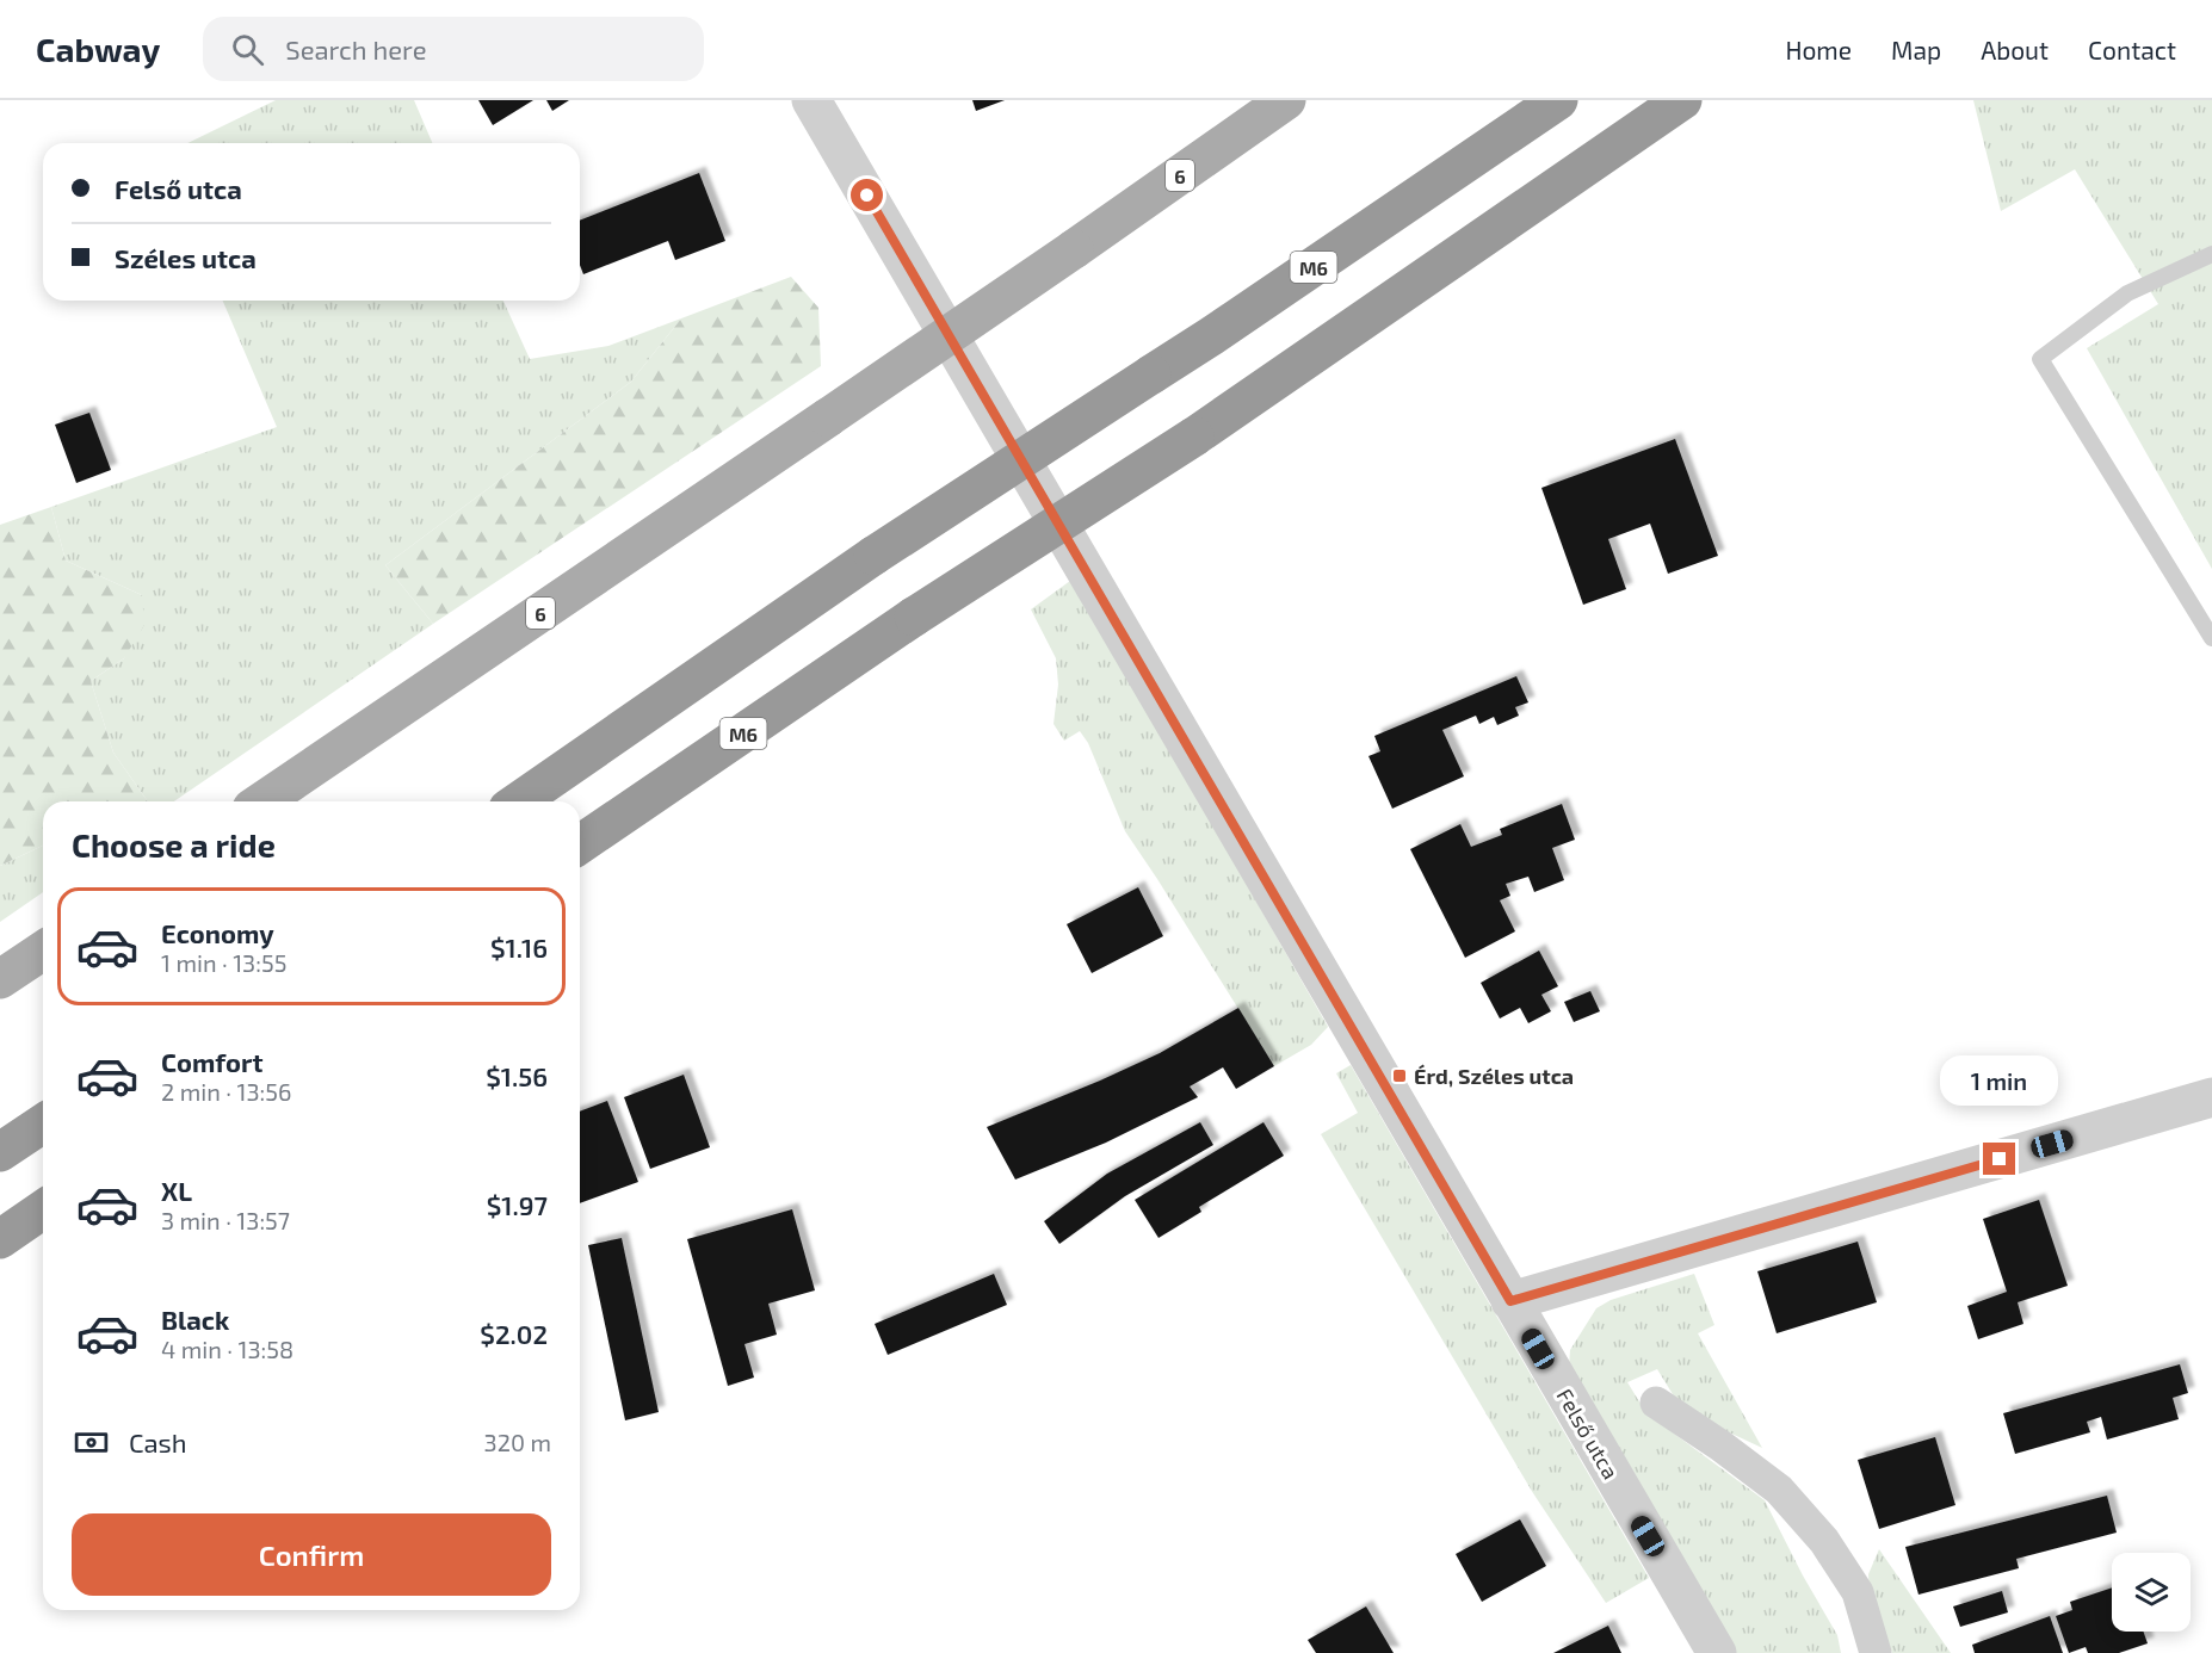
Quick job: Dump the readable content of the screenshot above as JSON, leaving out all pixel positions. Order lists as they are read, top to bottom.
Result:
{
  "streets": {
    "highway": ["M6"],
    "main road": ["6"],
    "street": ["Felső utca"]
  },
  "places": {
    "transit": ["Érd, Széles utca"]
  },
  "page": {
    "header": "Cabway",
    "search": "Search here",
    "nav": [
      "Home",
      "Map",
      "About",
      "Contact"
    ],
    "banner": ["Felső utca", "Széles utca"],
    "heading": "Choose a ride",
    "list": [
      {
        "name": "Economy",
        "note": "1 min · 13:55",
        "value": "$1.16"
      },
      {
        "name": "Comfort",
        "note": "2 min · 13:56",
        "value": "$1.56"
      },
      {
        "name": "XL",
        "note": "3 min · 13:57",
        "value": "$1.97"
      },
      {
        "name": "Black",
        "note": "4 min · 13:58",
        "value": "$2.02"
      }
    ],
    "bubble": "1 min",
    "pay": ["Cash", "320 m"],
    "buttons": "Confirm"
  }
}
